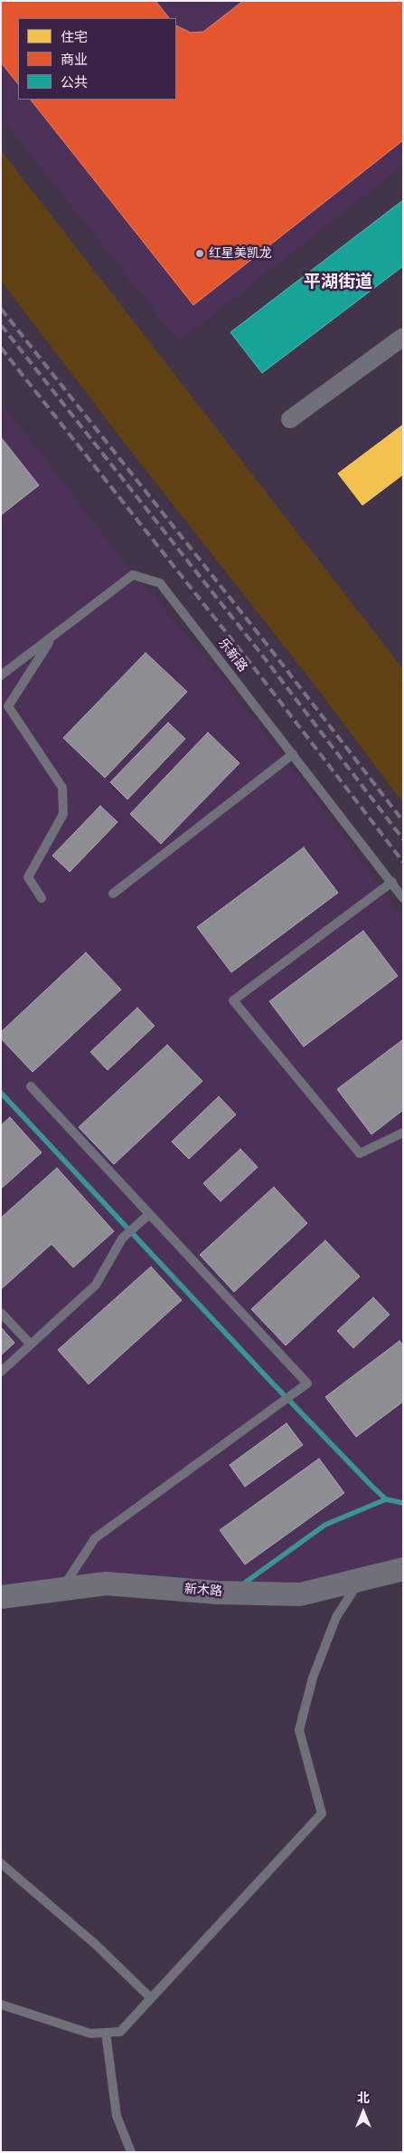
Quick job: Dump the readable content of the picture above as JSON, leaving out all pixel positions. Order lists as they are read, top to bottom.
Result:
{
  "streets": {
    "street": ["新木路"],
    "lane": ["乐新路"]
  },
  "districts": ["平湖街道"],
  "places": ["红星美凯龙"],
  "legend": ["住宅", "商业", "公共"],
  "north": "top"
}
